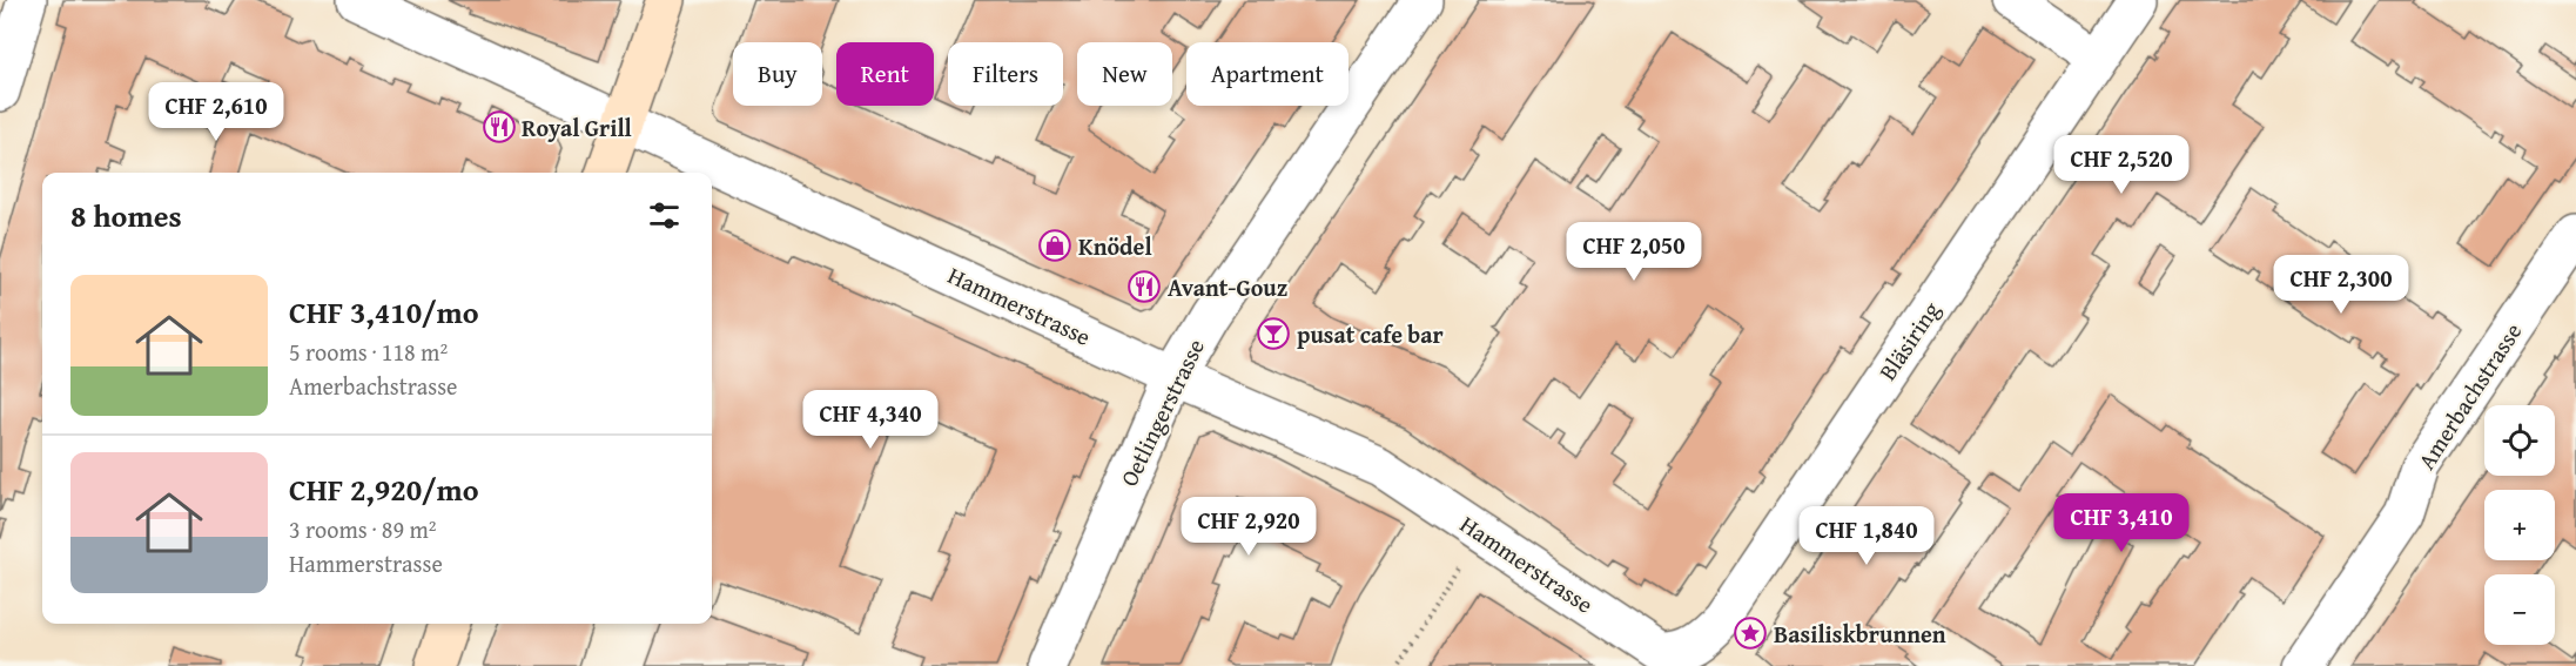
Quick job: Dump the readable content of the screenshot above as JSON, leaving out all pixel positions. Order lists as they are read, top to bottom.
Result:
{
  "streets": {
    "street": [
      "Hammerstrasse",
      "Bläsiring",
      "Amerbachstrasse",
      "Oetlingerstrasse"
    ]
  },
  "crossings": [
    ["Hammerstrasse", "Bläsiring"],
    ["Hammerstrasse", "Oetlingerstrasse"]
  ],
  "places": {
    "restaurant": ["Royal Grill", "Avant-Gouz"],
    "shop": ["Knödel"],
    "bar": ["pusat cafe bar"],
    "place": ["Basiliskbrunnen"]
  },
  "page": {
    "chip": [
      "Buy",
      "Rent",
      "Filters",
      "New",
      "Apartment"
    ],
    "price": [
      "CHF 2,610",
      "CHF 2,520",
      "CHF 2,050",
      "CHF 2,300",
      "CHF 4,340",
      "CHF 3,410",
      "CHF 2,920",
      "CHF 1,840"
    ],
    "heading": "8 homes",
    "list": [
      {
        "name": "CHF 3,410/mo",
        "note": "5 rooms · 118 m² · Amerbachstrasse"
      },
      {
        "name": "CHF 2,920/mo",
        "note": "3 rooms · 89 m² · Hammerstrasse"
      }
    ],
    "map_buttons": ["+", "−"]
  }
}
